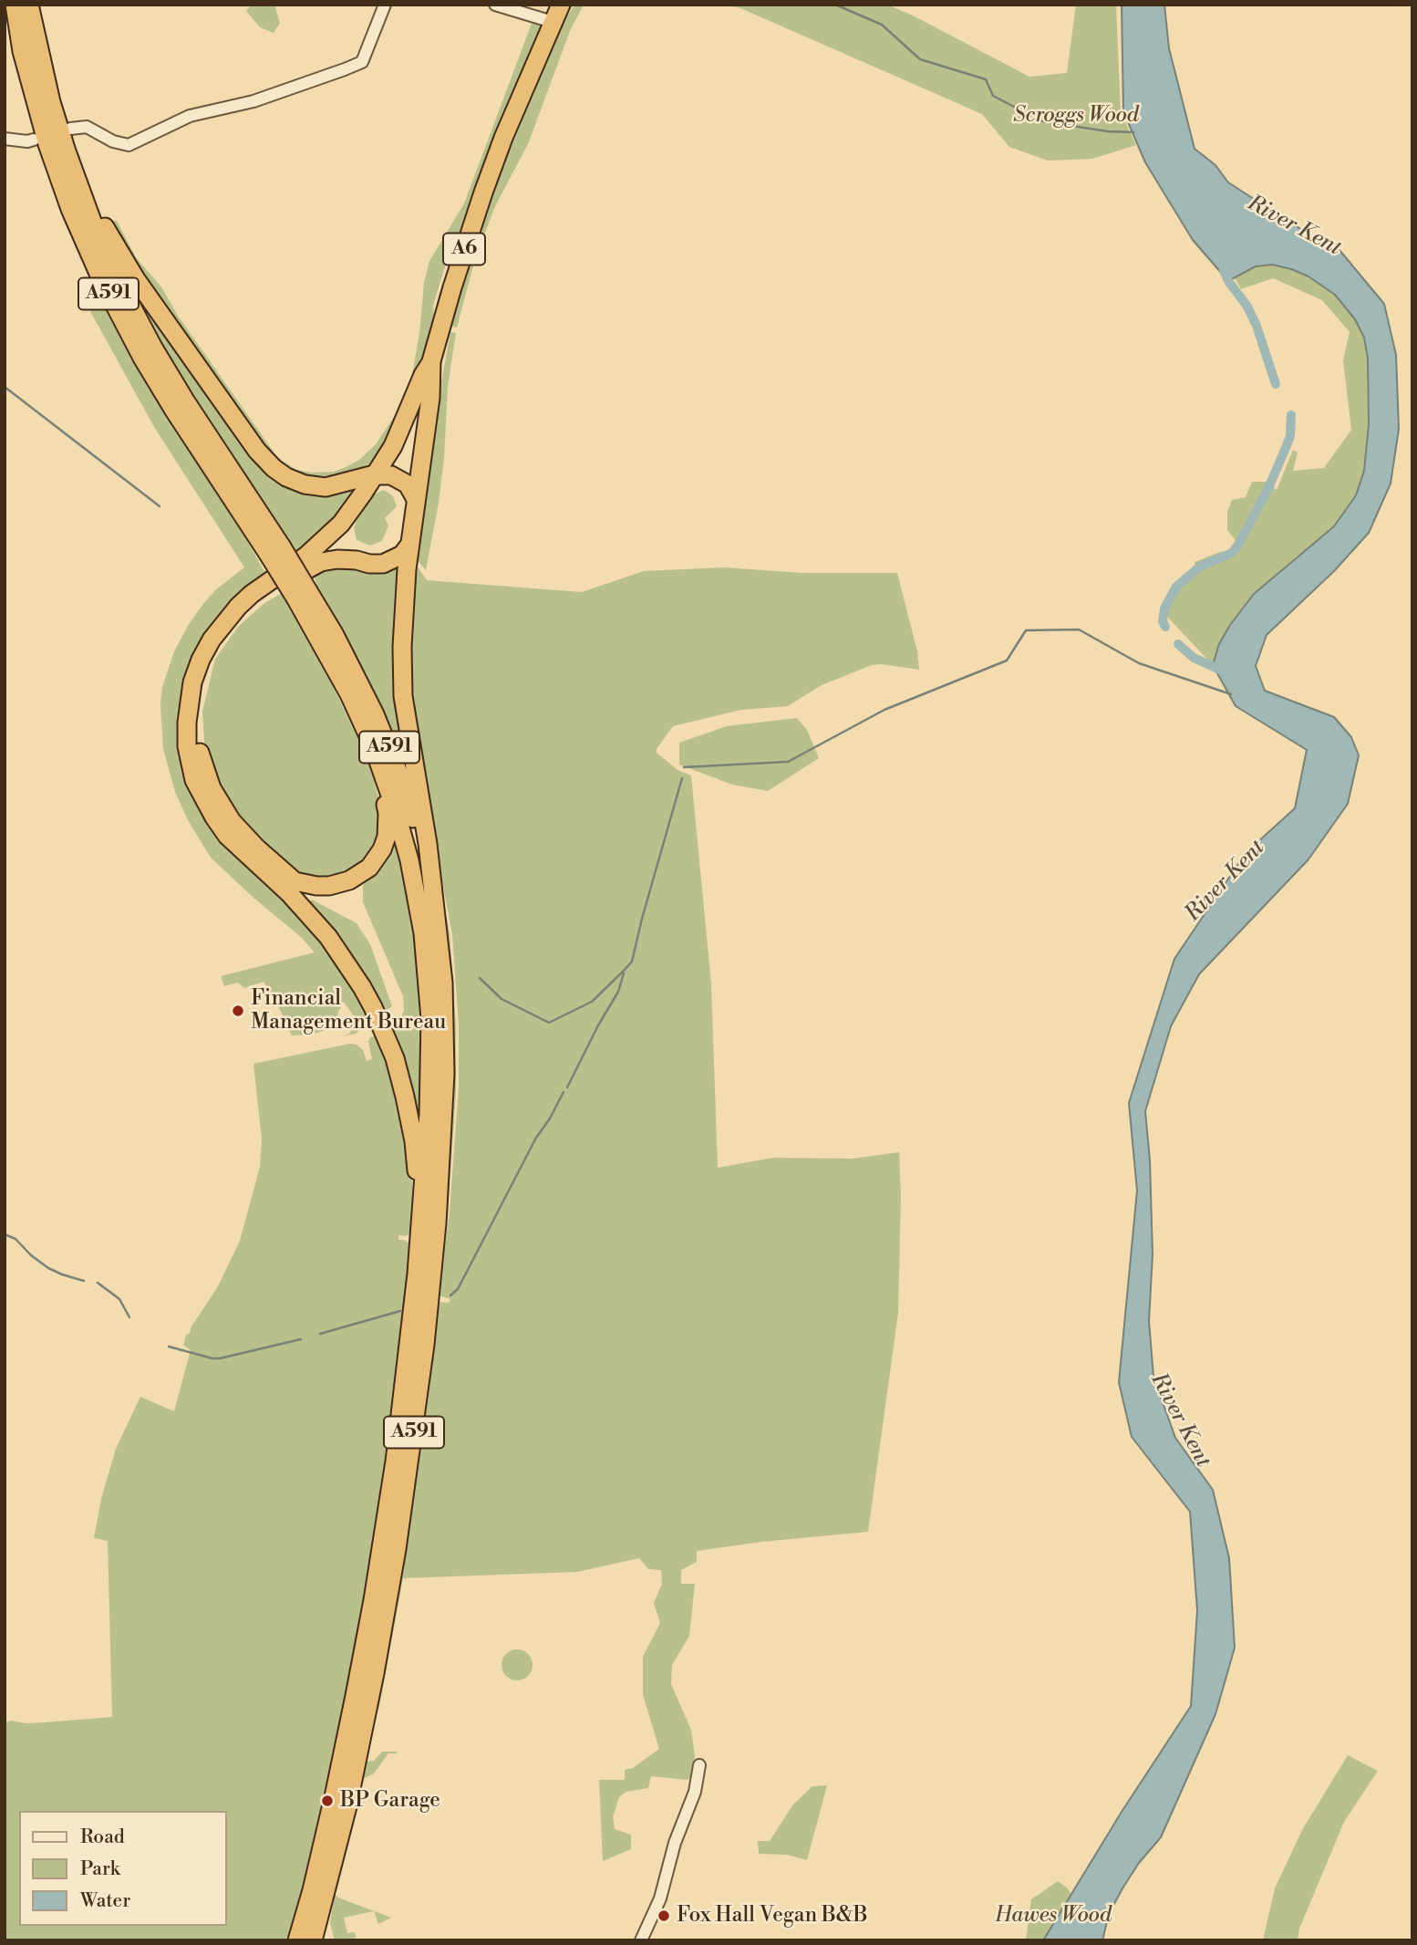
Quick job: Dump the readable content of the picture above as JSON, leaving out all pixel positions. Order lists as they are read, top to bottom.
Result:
{
  "streets": {
    "highway": ["A6", "A591"]
  },
  "water": ["River Kent"],
  "parks": ["Scroggs Wood", "Hawes Wood"],
  "places": ["Financial Management Bureau", "BP Garage", "Fox Hall Vegan B&B"],
  "legend": ["Road", "Park", "Water"]
}
